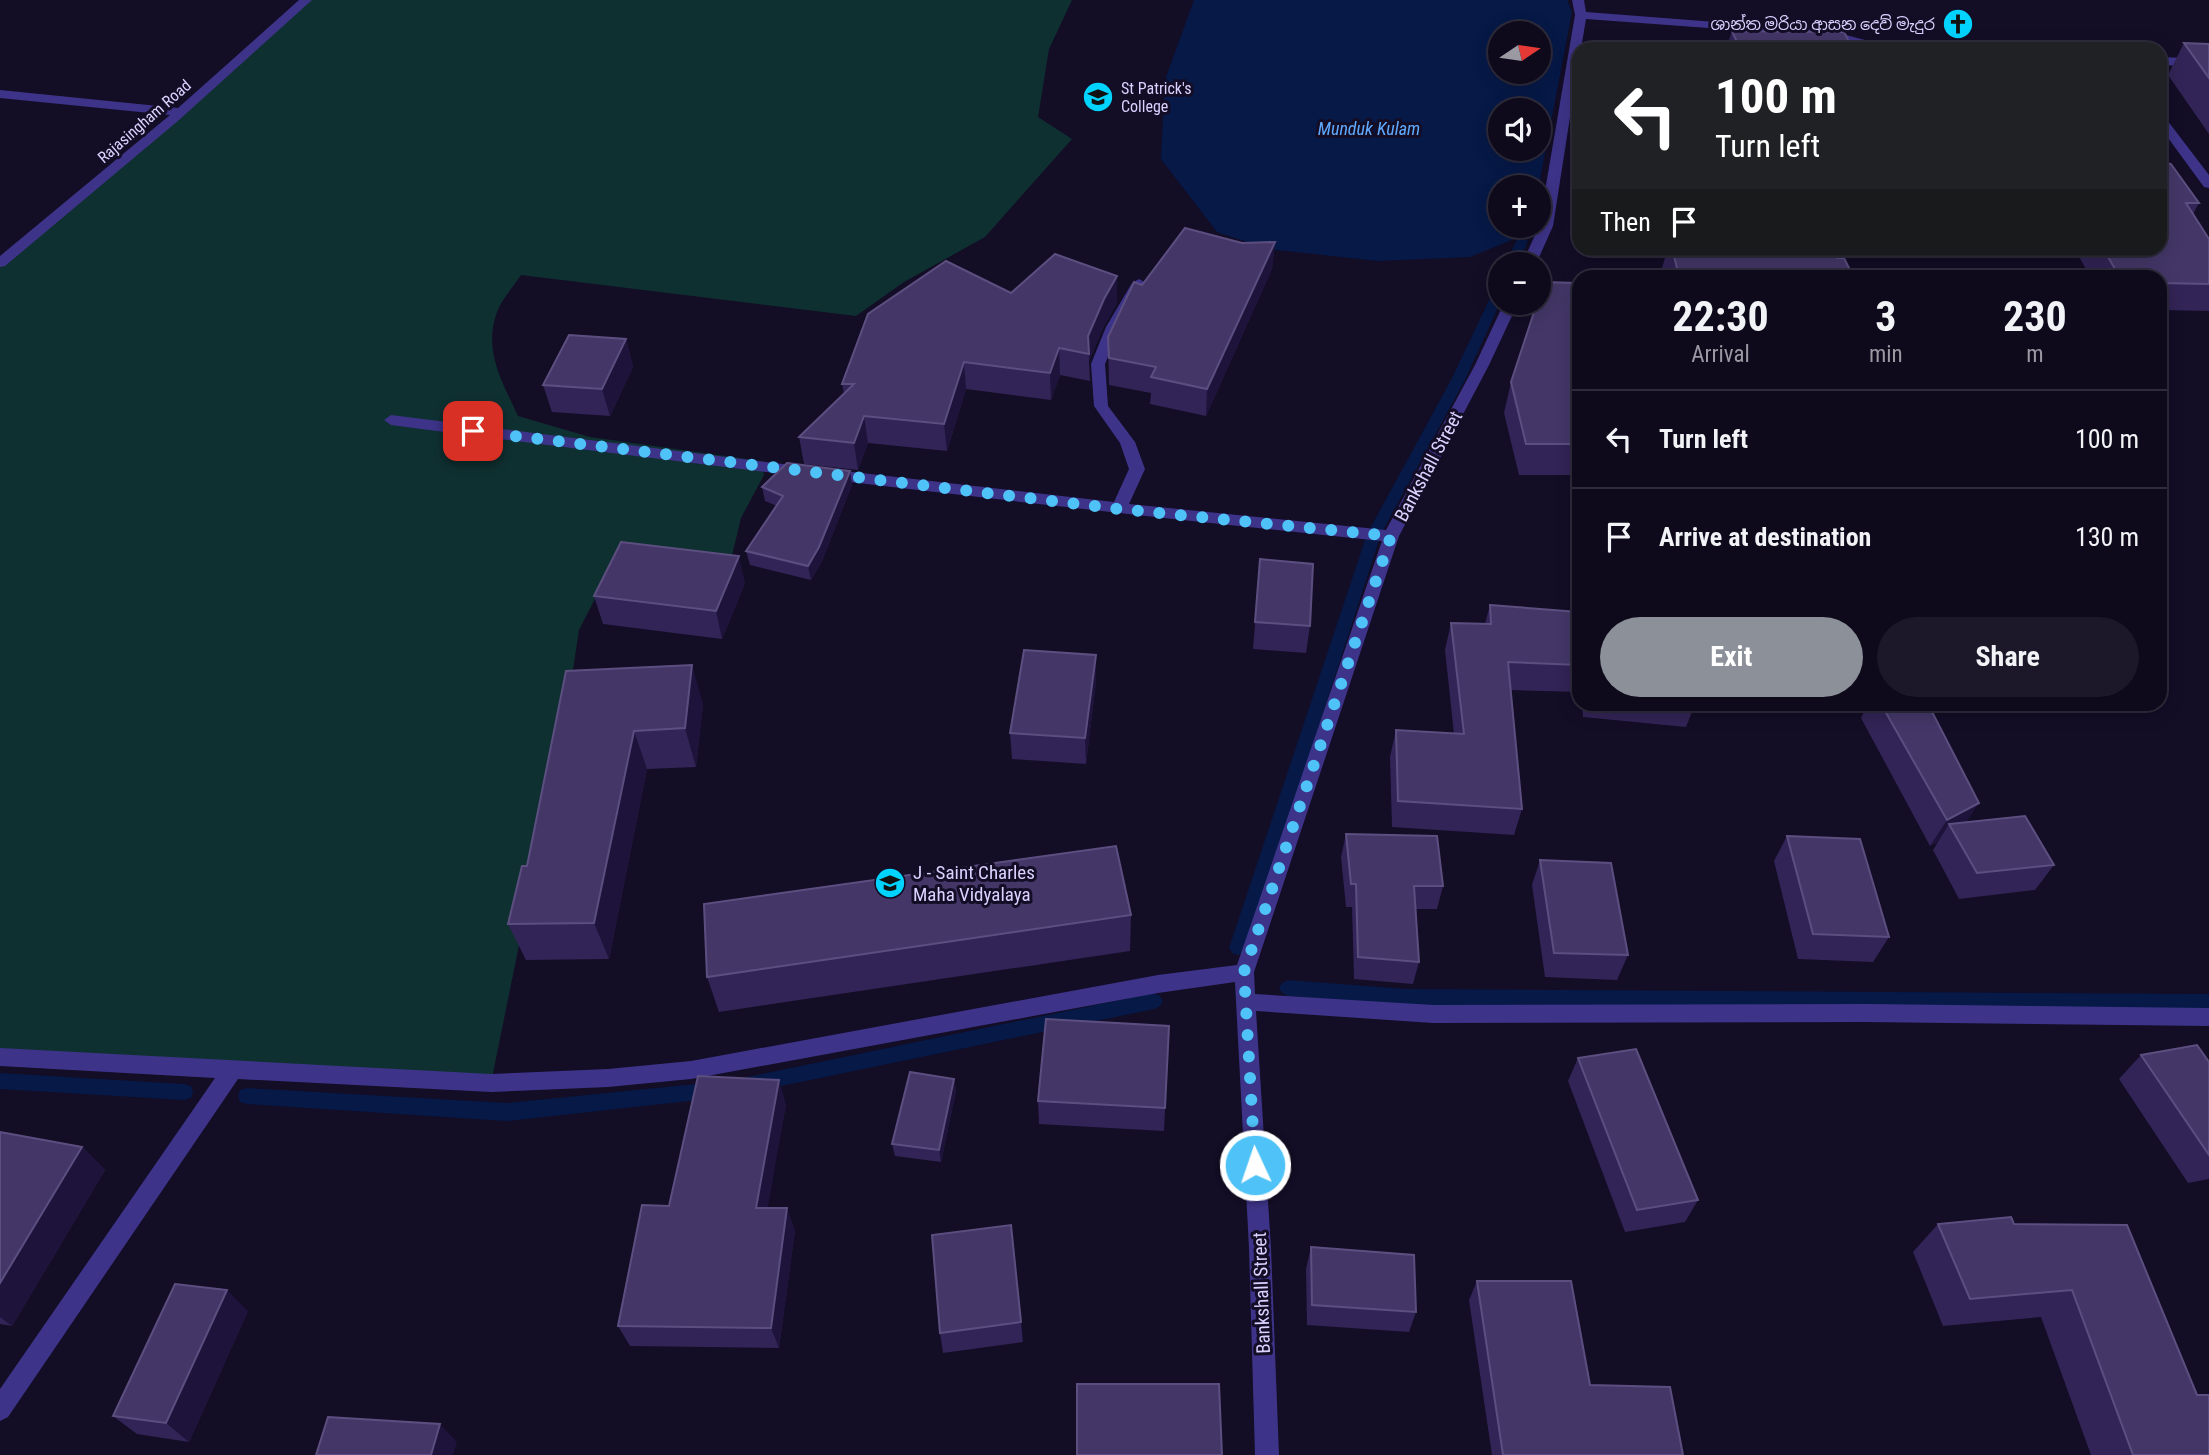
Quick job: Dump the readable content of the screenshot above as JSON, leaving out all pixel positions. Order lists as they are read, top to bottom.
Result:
{
  "streets": {
    "street": ["Rajasingham Road", "Bankshall Street"]
  },
  "water": ["Munduk Kulam"],
  "places": {
    "church": ["ශාන්ත මරියා ආසන දෙව් මැදුර"],
    "school or university": ["St Patrick's College", "J - Saint Charles Maha Vidyalaya"]
  },
  "north": "right",
  "page": {
    "map_buttons": ["+", "−"],
    "turn": ["100 m", "Turn left"],
    "then": "Then",
    "eta": [
      "22:30",
      "Arrival",
      "3",
      "min",
      "230",
      "m"
    ],
    "list": [
      {
        "name": "Turn left",
        "value": "100 m"
      },
      {
        "name": "Arrive at destination",
        "value": "130 m"
      }
    ],
    "buttons": ["Exit", "Share"]
  }
}
